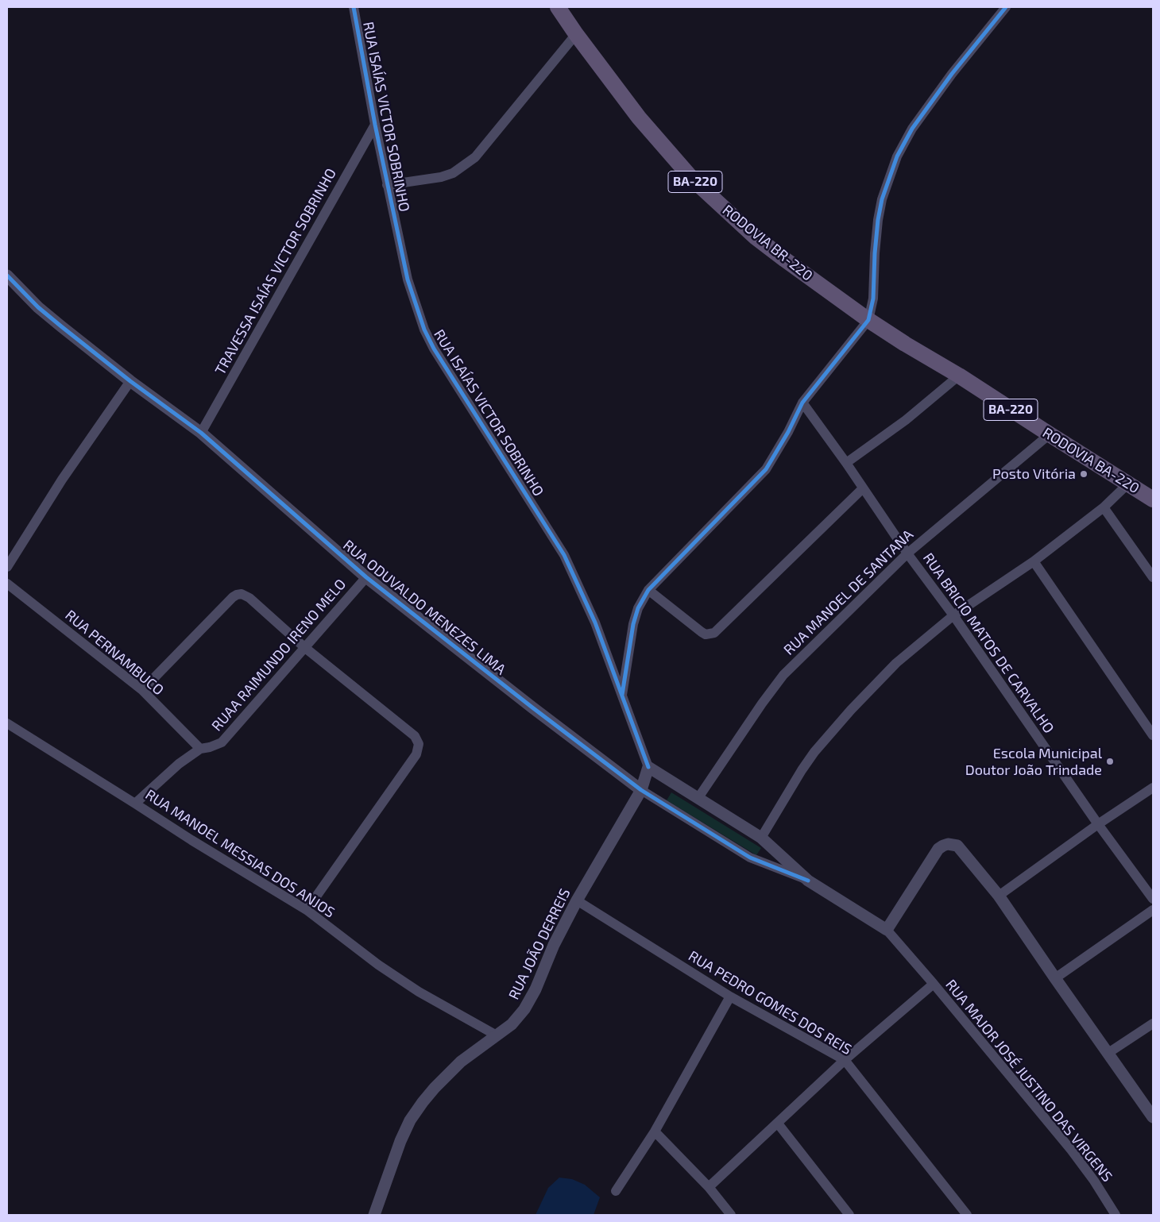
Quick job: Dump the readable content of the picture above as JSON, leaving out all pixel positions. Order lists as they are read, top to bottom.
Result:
{
  "streets": {
    "main road": ["BA-220", "RODOVIA BR-220", "RODOVIA BA-220"],
    "street": [
      "RUA ISAÍAS VICTOR SOBRINHO",
      "TRAVESSA ISAÍAS VICTOR SOBRINHO",
      "RUA MANOEL DE SANTANA",
      "RUA ODUVALDO MENEZES LIMA",
      "RUA BRICIO MATOS DE CARVALHO",
      "RUA PERNAMBUCO",
      "RUAA RAIMUNDO IRENO MELO",
      "RUA MANOEL MESSIAS DOS ANJOS",
      "RUA JOÃO DERREIS",
      "RUA PEDRO GOMES DOS REIS",
      "RUA MAJOR JOSÉ JUSTINO DAS VIRGENS"
    ]
  },
  "crossings": [
    ["RUA ISAÍAS VICTOR SOBRINHO", "TRAVESSA ISAÍAS VICTOR SOBRINHO"],
    ["RUA ISAÍAS VICTOR SOBRINHO", "RUA JOÃO DERREIS"],
    ["RODOVIA BR-220", "RODOVIA BA-220"],
    ["TRAVESSA ISAÍAS VICTOR SOBRINHO", "RUA ODUVALDO MENEZES LIMA"],
    ["RODOVIA BA-220", "RUA MANOEL DE SANTANA"],
    ["RUA MANOEL DE SANTANA", "RUA BRICIO MATOS DE CARVALHO"],
    ["RUA ODUVALDO MENEZES LIMA", "RUAA RAIMUNDO IRENO MELO"],
    ["RUA ODUVALDO MENEZES LIMA", "RUA JOÃO DERREIS"],
    ["RUA PERNAMBUCO", "RUAA RAIMUNDO IRENO MELO"],
    ["RUAA RAIMUNDO IRENO MELO", "RUA MANOEL MESSIAS DOS ANJOS"],
    ["RUA MANOEL MESSIAS DOS ANJOS", "RUA JOÃO DERREIS"],
    ["RUA JOÃO DERREIS", "RUA PEDRO GOMES DOS REIS"]
  ],
  "places": ["Posto Vitória", "Escola Municipal Doutor João Trindade"]
}
